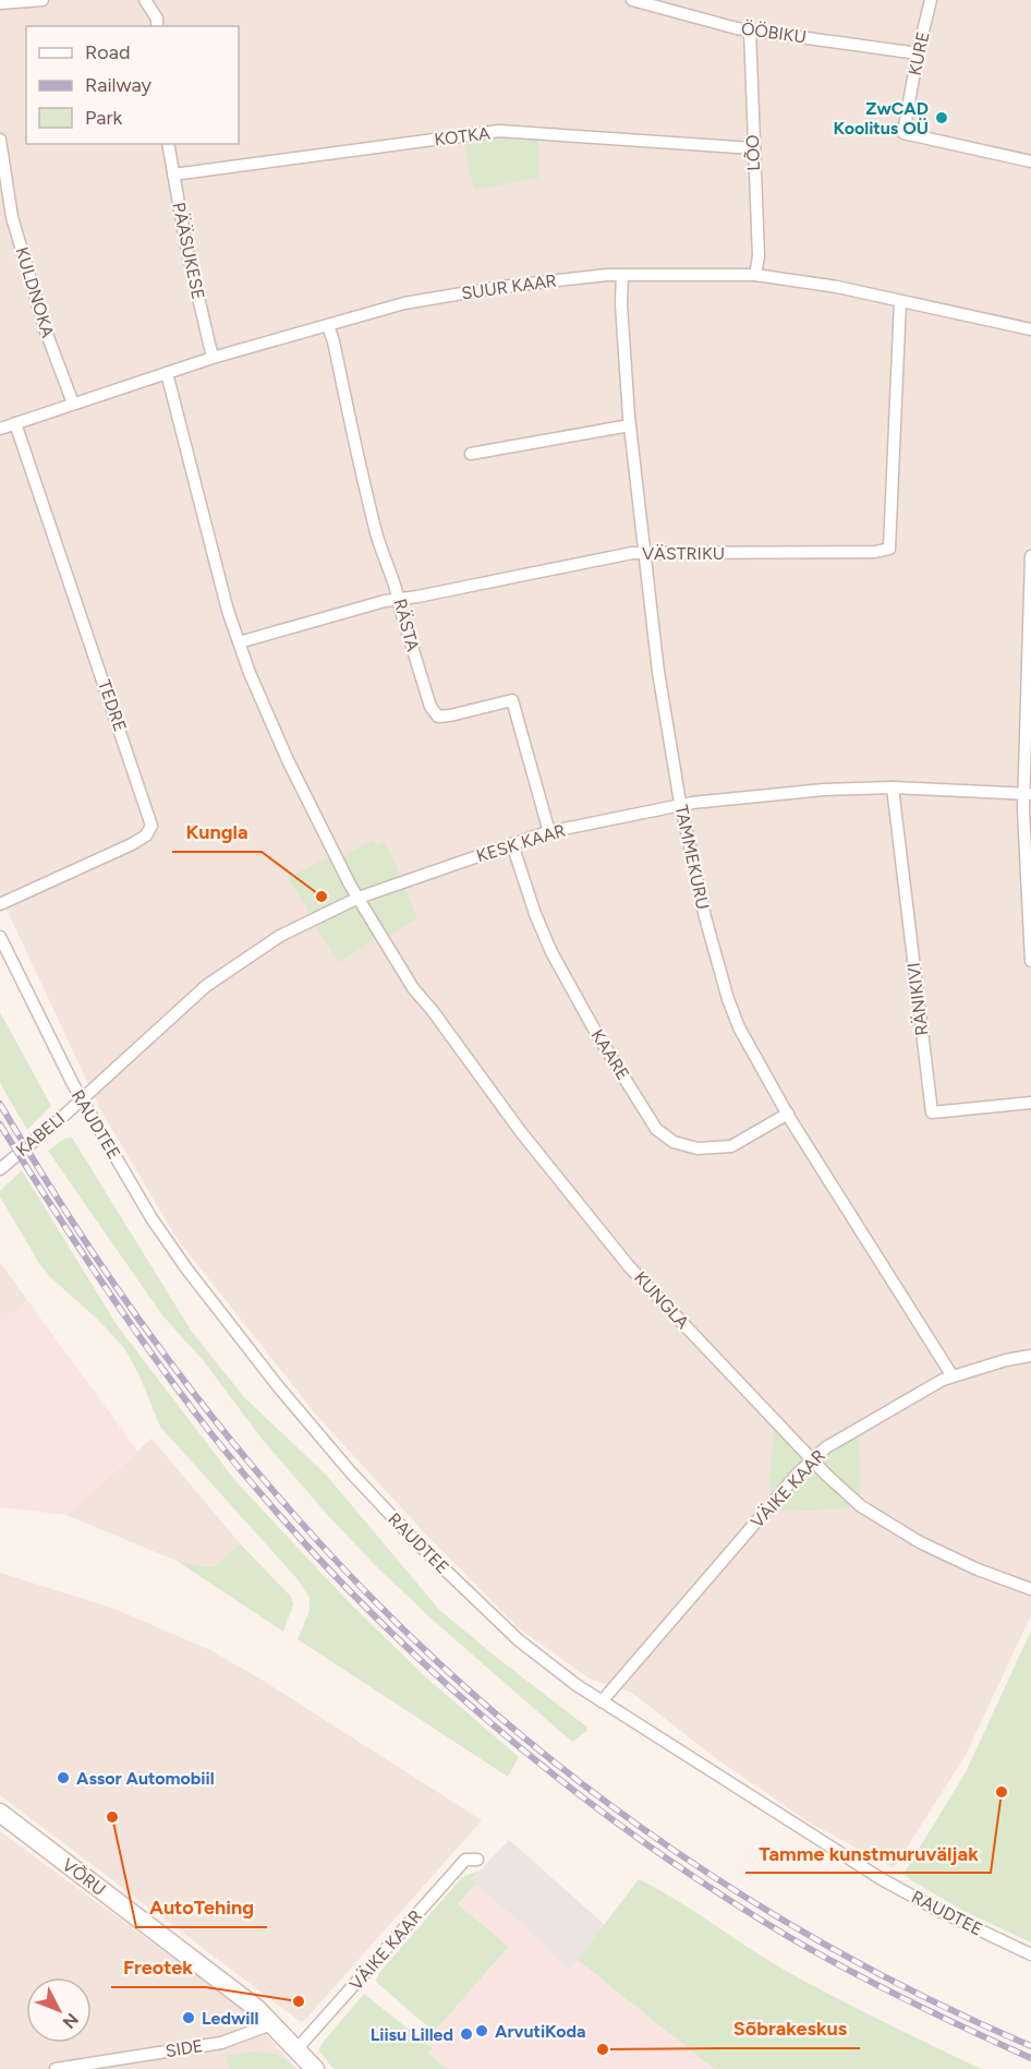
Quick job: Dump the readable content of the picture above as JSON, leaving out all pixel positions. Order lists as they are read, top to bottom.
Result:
{
  "streets": {
    "main road": ["VÕRU"],
    "street": [
      "ÖÖBIKU",
      "KURE",
      "KOTKA",
      "LÕO",
      "PÄÄSUKESE",
      "SUUR KAAR",
      "KULDNOKA",
      "VÄSTRIKU",
      "RÄSTA",
      "TEDRE",
      "KESK KAAR",
      "TAMMEKURU",
      "RÄNIKIVI",
      "KAARE",
      "RAUDTEE",
      "KABELI",
      "KUNGLA",
      "VÄIKE KAAR",
      "SIDE"
    ]
  },
  "crossings": [
    ["ÖÖBIKU", "KURE"],
    ["ÖÖBIKU", "LÕO"],
    ["KOTKA", "LÕO"],
    ["KOTKA", "PÄÄSUKESE"],
    ["LÕO", "SUUR KAAR"],
    ["PÄÄSUKESE", "SUUR KAAR"],
    ["SUUR KAAR", "KULDNOKA"],
    ["SUUR KAAR", "VÄSTRIKU"],
    ["SUUR KAAR", "RÄSTA"],
    ["SUUR KAAR", "TEDRE"],
    ["SUUR KAAR", "TAMMEKURU"],
    ["SUUR KAAR", "KUNGLA"],
    ["VÄSTRIKU", "RÄSTA"],
    ["VÄSTRIKU", "TAMMEKURU"],
    ["VÄSTRIKU", "KUNGLA"],
    ["RÄSTA", "KESK KAAR"],
    ["KESK KAAR", "TAMMEKURU"],
    ["KESK KAAR", "RÄNIKIVI"],
    ["KESK KAAR", "KAARE"],
    ["KESK KAAR", "RAUDTEE"],
    ["KESK KAAR", "KABELI"],
    ["KESK KAAR", "KUNGLA"],
    ["TAMMEKURU", "KAARE"],
    ["TAMMEKURU", "VÄIKE KAAR"],
    ["RAUDTEE", "KABELI"],
    ["RAUDTEE", "VÄIKE KAAR"],
    ["KUNGLA", "VÄIKE KAAR"],
    ["VÄIKE KAAR", "VÕRU"],
    ["VÕRU", "SIDE"]
  ],
  "places": [
    "ZwCAD Koolitus OÜ",
    "Kungla",
    "Assor Automobiil",
    "Tamme kunstmuruväljak",
    "AutoTehing",
    "Freotek",
    "Ledwill",
    "ArvutiKoda",
    "Liisu Lilled",
    "Sõbrakeskus"
  ],
  "legend": ["Road", "Railway", "Park"],
  "north": "bottom right"
}
